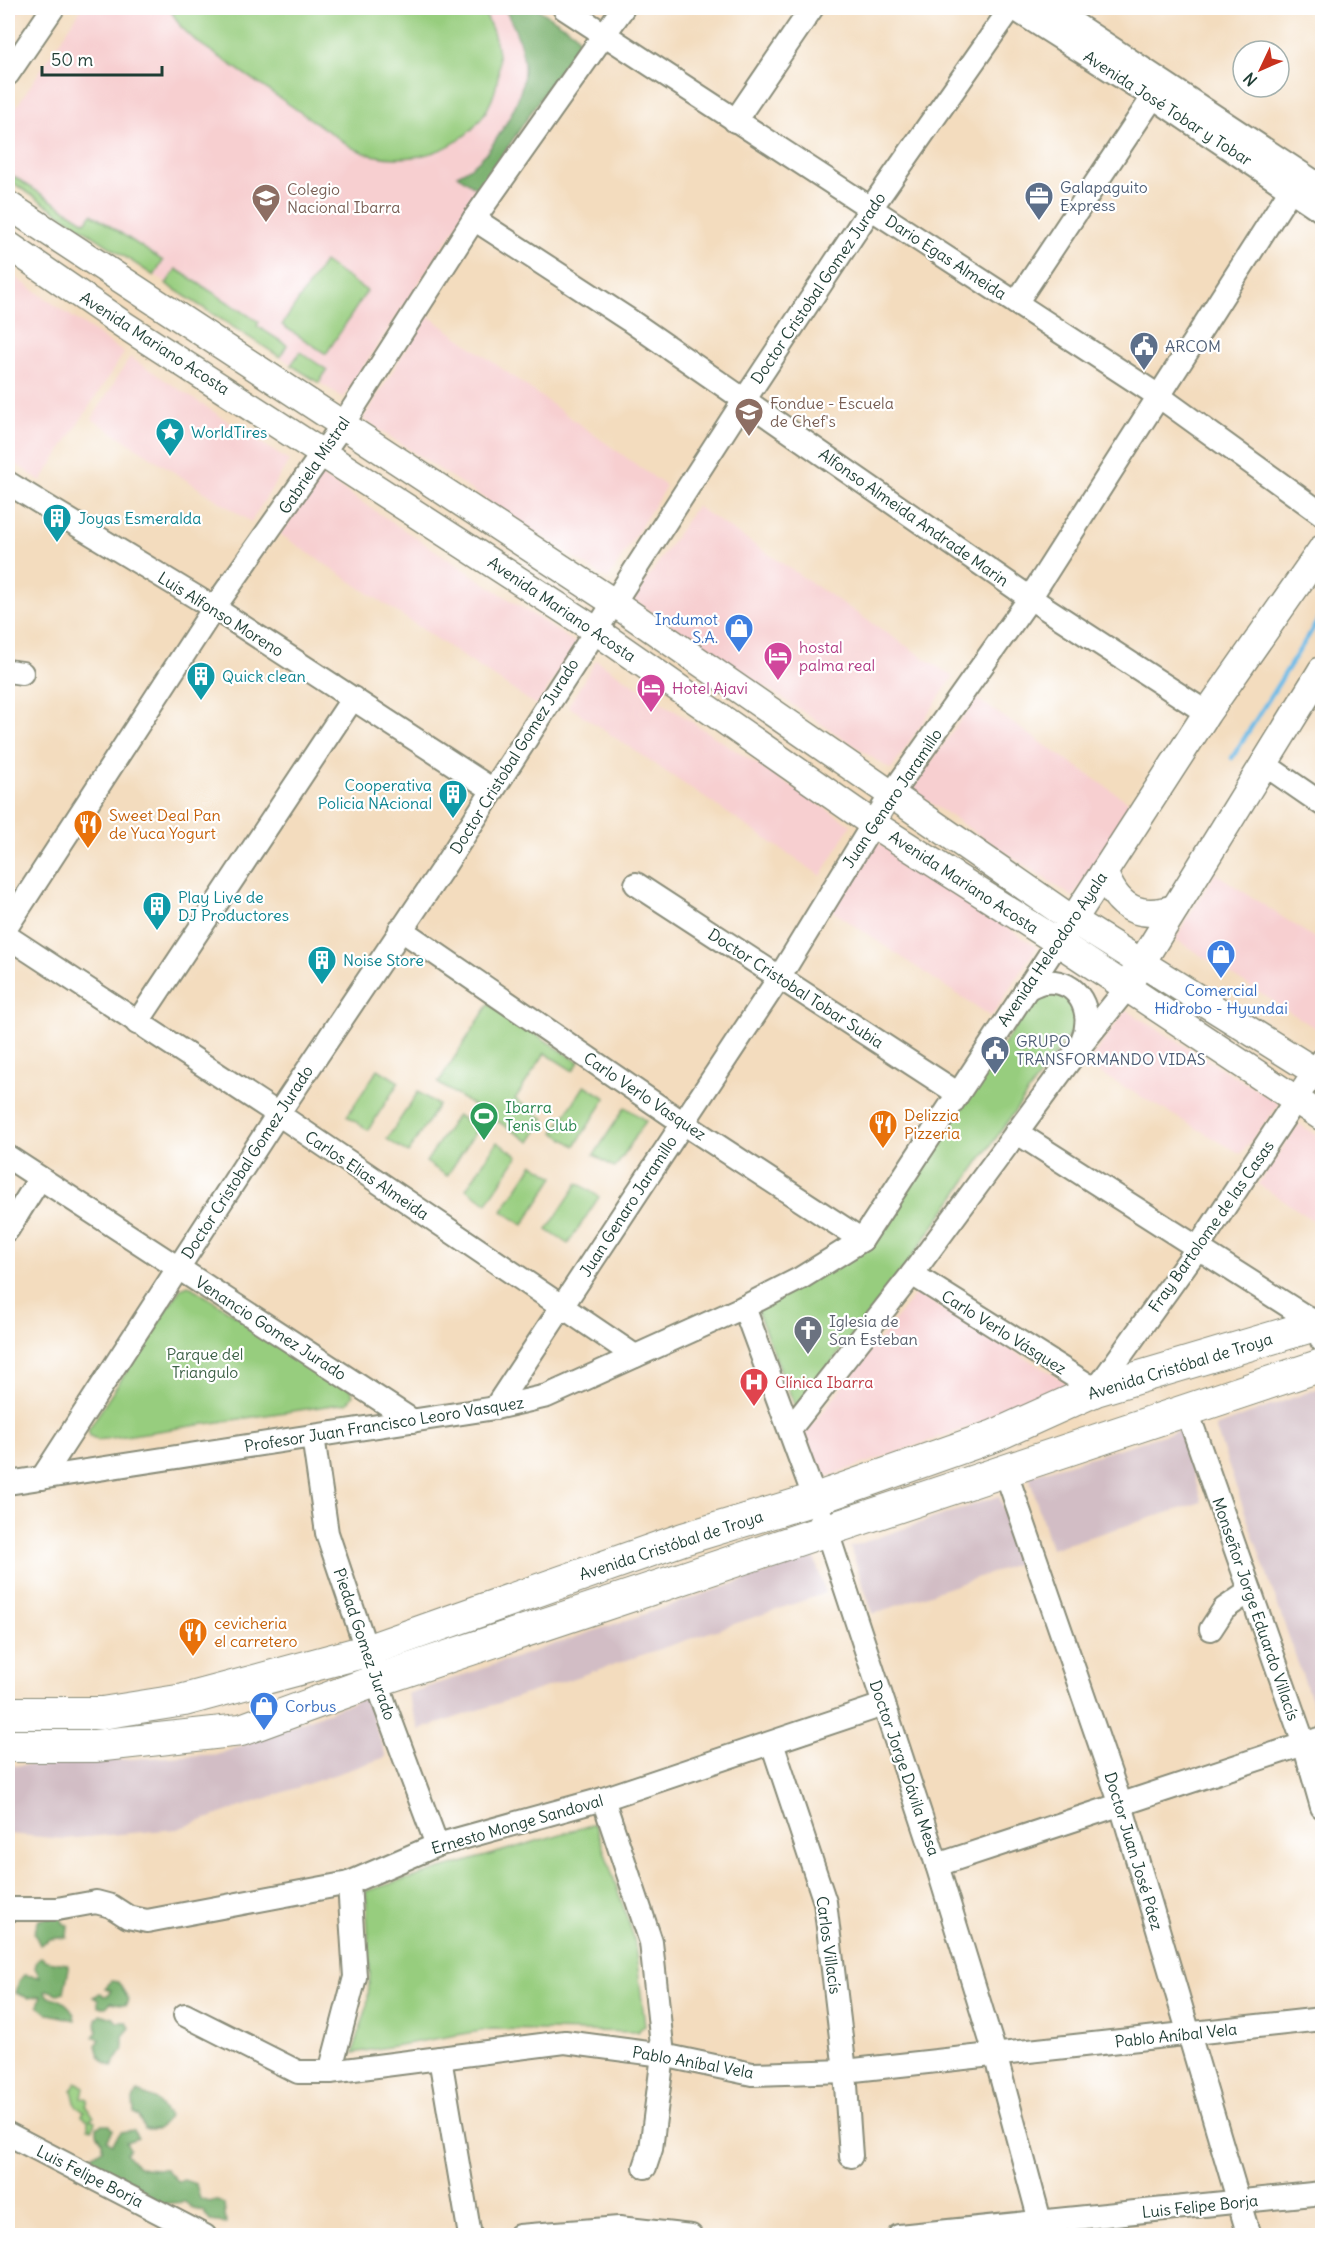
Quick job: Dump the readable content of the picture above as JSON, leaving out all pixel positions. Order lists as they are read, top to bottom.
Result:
{
  "streets": {
    "highway": ["Avenida Cristóbal de Troya"],
    "main road": ["Avenida Mariano Acosta", "Avenida Heleodoro Ayala"],
    "street": [
      "Avenida José Tobar y Tobar",
      "Dario Egas Almeida",
      "Doctor Cristobal Gomez Jurado",
      "Gabriela Mistral",
      "Alfonso Almeida Andrade Marin",
      "Luis Alfonso Moreno",
      "Juan Genaro Jaramillo",
      "Doctor Cristobal Tobar Subia",
      "Carlo Verlo Vasquez",
      "Carlos Elias Almeida",
      "Fray Bartolome de las Casas",
      "Venancio Gomez Jurado",
      "Carlo Verlo Vásquez",
      "Profesor Juan Francisco Leoro Vasquez",
      "Monseñor Jorge Eduardo Villacís",
      "Piedad Gomez Jurado",
      "Doctor Jorge Dávila Mesa",
      "Ernesto Monge Sandoval",
      "Doctor Juan José Páez",
      "Carlos Villacís",
      "Pablo Aníbal Vela",
      "Luis Felipe Borja"
    ]
  },
  "crossings": [
    ["Avenida José Tobar y Tobar", "Doctor Cristobal Gomez Jurado"],
    ["Avenida José Tobar y Tobar", "Juan Genaro Jaramillo"],
    ["Dario Egas Almeida", "Doctor Cristobal Gomez Jurado"],
    ["Dario Egas Almeida", "Gabriela Mistral"],
    ["Dario Egas Almeida", "Juan Genaro Jaramillo"],
    ["Doctor Cristobal Gomez Jurado", "Avenida Mariano Acosta"],
    ["Doctor Cristobal Gomez Jurado", "Alfonso Almeida Andrade Marin"],
    ["Doctor Cristobal Gomez Jurado", "Luis Alfonso Moreno"],
    ["Doctor Cristobal Gomez Jurado", "Carlo Verlo Vasquez"],
    ["Doctor Cristobal Gomez Jurado", "Carlos Elias Almeida"],
    ["Doctor Cristobal Gomez Jurado", "Venancio Gomez Jurado"],
    ["Doctor Cristobal Gomez Jurado", "Profesor Juan Francisco Leoro Vasquez"],
    ["Avenida Mariano Acosta", "Gabriela Mistral"],
    ["Avenida Mariano Acosta", "Juan Genaro Jaramillo"],
    ["Avenida Mariano Acosta", "Avenida Heleodoro Ayala"],
    ["Avenida Mariano Acosta", "Fray Bartolome de las Casas"],
    ["Gabriela Mistral", "Alfonso Almeida Andrade Marin"],
    ["Gabriela Mistral", "Luis Alfonso Moreno"],
    ["Alfonso Almeida Andrade Marin", "Juan Genaro Jaramillo"],
    ["Alfonso Almeida Andrade Marin", "Avenida Heleodoro Ayala"],
    ["Juan Genaro Jaramillo", "Doctor Cristobal Tobar Subia"],
    ["Juan Genaro Jaramillo", "Carlo Verlo Vasquez"],
    ["Juan Genaro Jaramillo", "Carlos Elias Almeida"],
    ["Juan Genaro Jaramillo", "Profesor Juan Francisco Leoro Vasquez"],
    ["Avenida Heleodoro Ayala", "Doctor Cristobal Tobar Subia"],
    ["Avenida Heleodoro Ayala", "Carlo Verlo Vasquez"],
    ["Avenida Heleodoro Ayala", "Profesor Juan Francisco Leoro Vasquez"],
    ["Avenida Heleodoro Ayala", "Doctor Jorge Dávila Mesa"],
    ["Carlos Elias Almeida", "Profesor Juan Francisco Leoro Vasquez"],
    ["Fray Bartolome de las Casas", "Carlo Verlo Vásquez"],
    ["Fray Bartolome de las Casas", "Avenida Cristóbal de Troya"],
    ["Venancio Gomez Jurado", "Profesor Juan Francisco Leoro Vasquez"],
    ["Carlo Verlo Vásquez", "Avenida Cristóbal de Troya"],
    ["Avenida Cristóbal de Troya", "Piedad Gomez Jurado"],
    ["Avenida Cristóbal de Troya", "Doctor Jorge Dávila Mesa"],
    ["Profesor Juan Francisco Leoro Vasquez", "Piedad Gomez Jurado"],
    ["Profesor Juan Francisco Leoro Vasquez", "Doctor Jorge Dávila Mesa"],
    ["Piedad Gomez Jurado", "Ernesto Monge Sandoval"],
    ["Doctor Jorge Dávila Mesa", "Ernesto Monge Sandoval"],
    ["Doctor Jorge Dávila Mesa", "Pablo Aníbal Vela"],
    ["Doctor Jorge Dávila Mesa", "Luis Felipe Borja"],
    ["Ernesto Monge Sandoval", "Carlos Villacís"],
    ["Doctor Juan José Páez", "Pablo Aníbal Vela"],
    ["Doctor Juan José Páez", "Luis Felipe Borja"],
    ["Carlos Villacís", "Pablo Aníbal Vela"]
  ],
  "parks": ["Parque del Triangulo"],
  "places": {
    "office": ["Galapaguito Express"],
    "school or university": ["Colegio Nacional Ibarra", "Fondue - Escuela de Chef's"],
    "public building": ["ARCOM", "GRUPO TRANSFORMANDO VIDAS"],
    "place": ["WorldTires"],
    "building": [
      "Joyas Esmeralda",
      "Quick clean",
      "Cooperativa Policia NAcional",
      "Play Live de DJ Productores",
      "Noise Store"
    ],
    "shop": ["Indumot S.A.", "Comercial Hidrobo - Hyundai", "Corbus"],
    "hotel": ["hostal palma real", "Hotel Ajavi"],
    "restaurant": ["Sweet Deal Pan de Yuca Yogurt", "Delizzia Pizzeria", "cevicheria el carretero"],
    "sports": ["Ibarra Tenis Club"],
    "church": ["Iglesia de San Esteban"],
    "hospital": ["Clínica Ibarra"]
  },
  "scale_bar": "50 m",
  "north": "bottom left"
}
